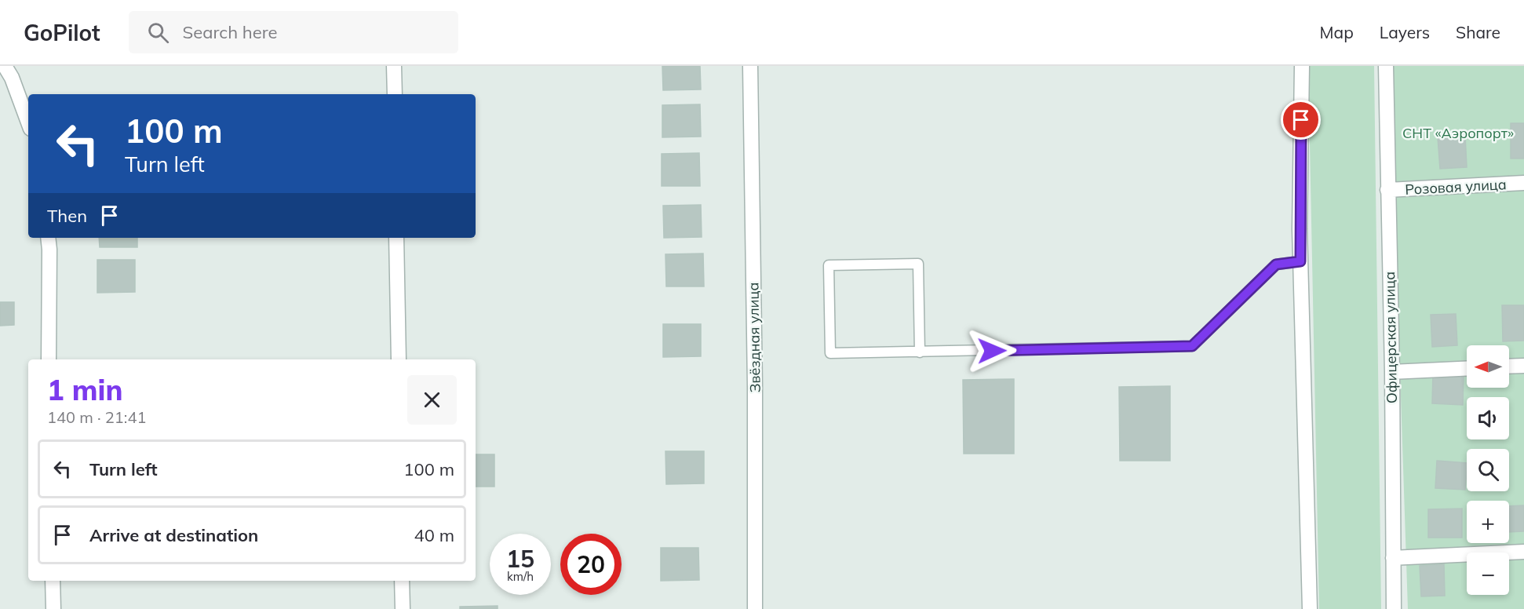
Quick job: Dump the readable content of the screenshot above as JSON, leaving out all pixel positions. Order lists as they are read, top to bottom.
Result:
{
  "streets": {
    "street": ["Розовая улица", "Звёздная улица", "Офицерская улица"]
  },
  "crossings": [
    ["Розовая улица", "Офицерская улица"]
  ],
  "parks": ["СНТ «Аэропорт»"],
  "north": "left",
  "page": {
    "header": "GoPilot",
    "search": "Search here",
    "nav": ["Map", "Layers", "Share"],
    "turn": ["100 m", "Turn left"],
    "then": "Then",
    "map_buttons": ["+", "−"],
    "heading": ["1 min", "140 m · 21:41"],
    "list": [
      {
        "name": "Turn left",
        "value": "100 m"
      },
      {
        "name": "Arrive at destination",
        "value": "40 m"
      }
    ],
    "speed": "15 km/h",
    "limit": "20"
  }
}
